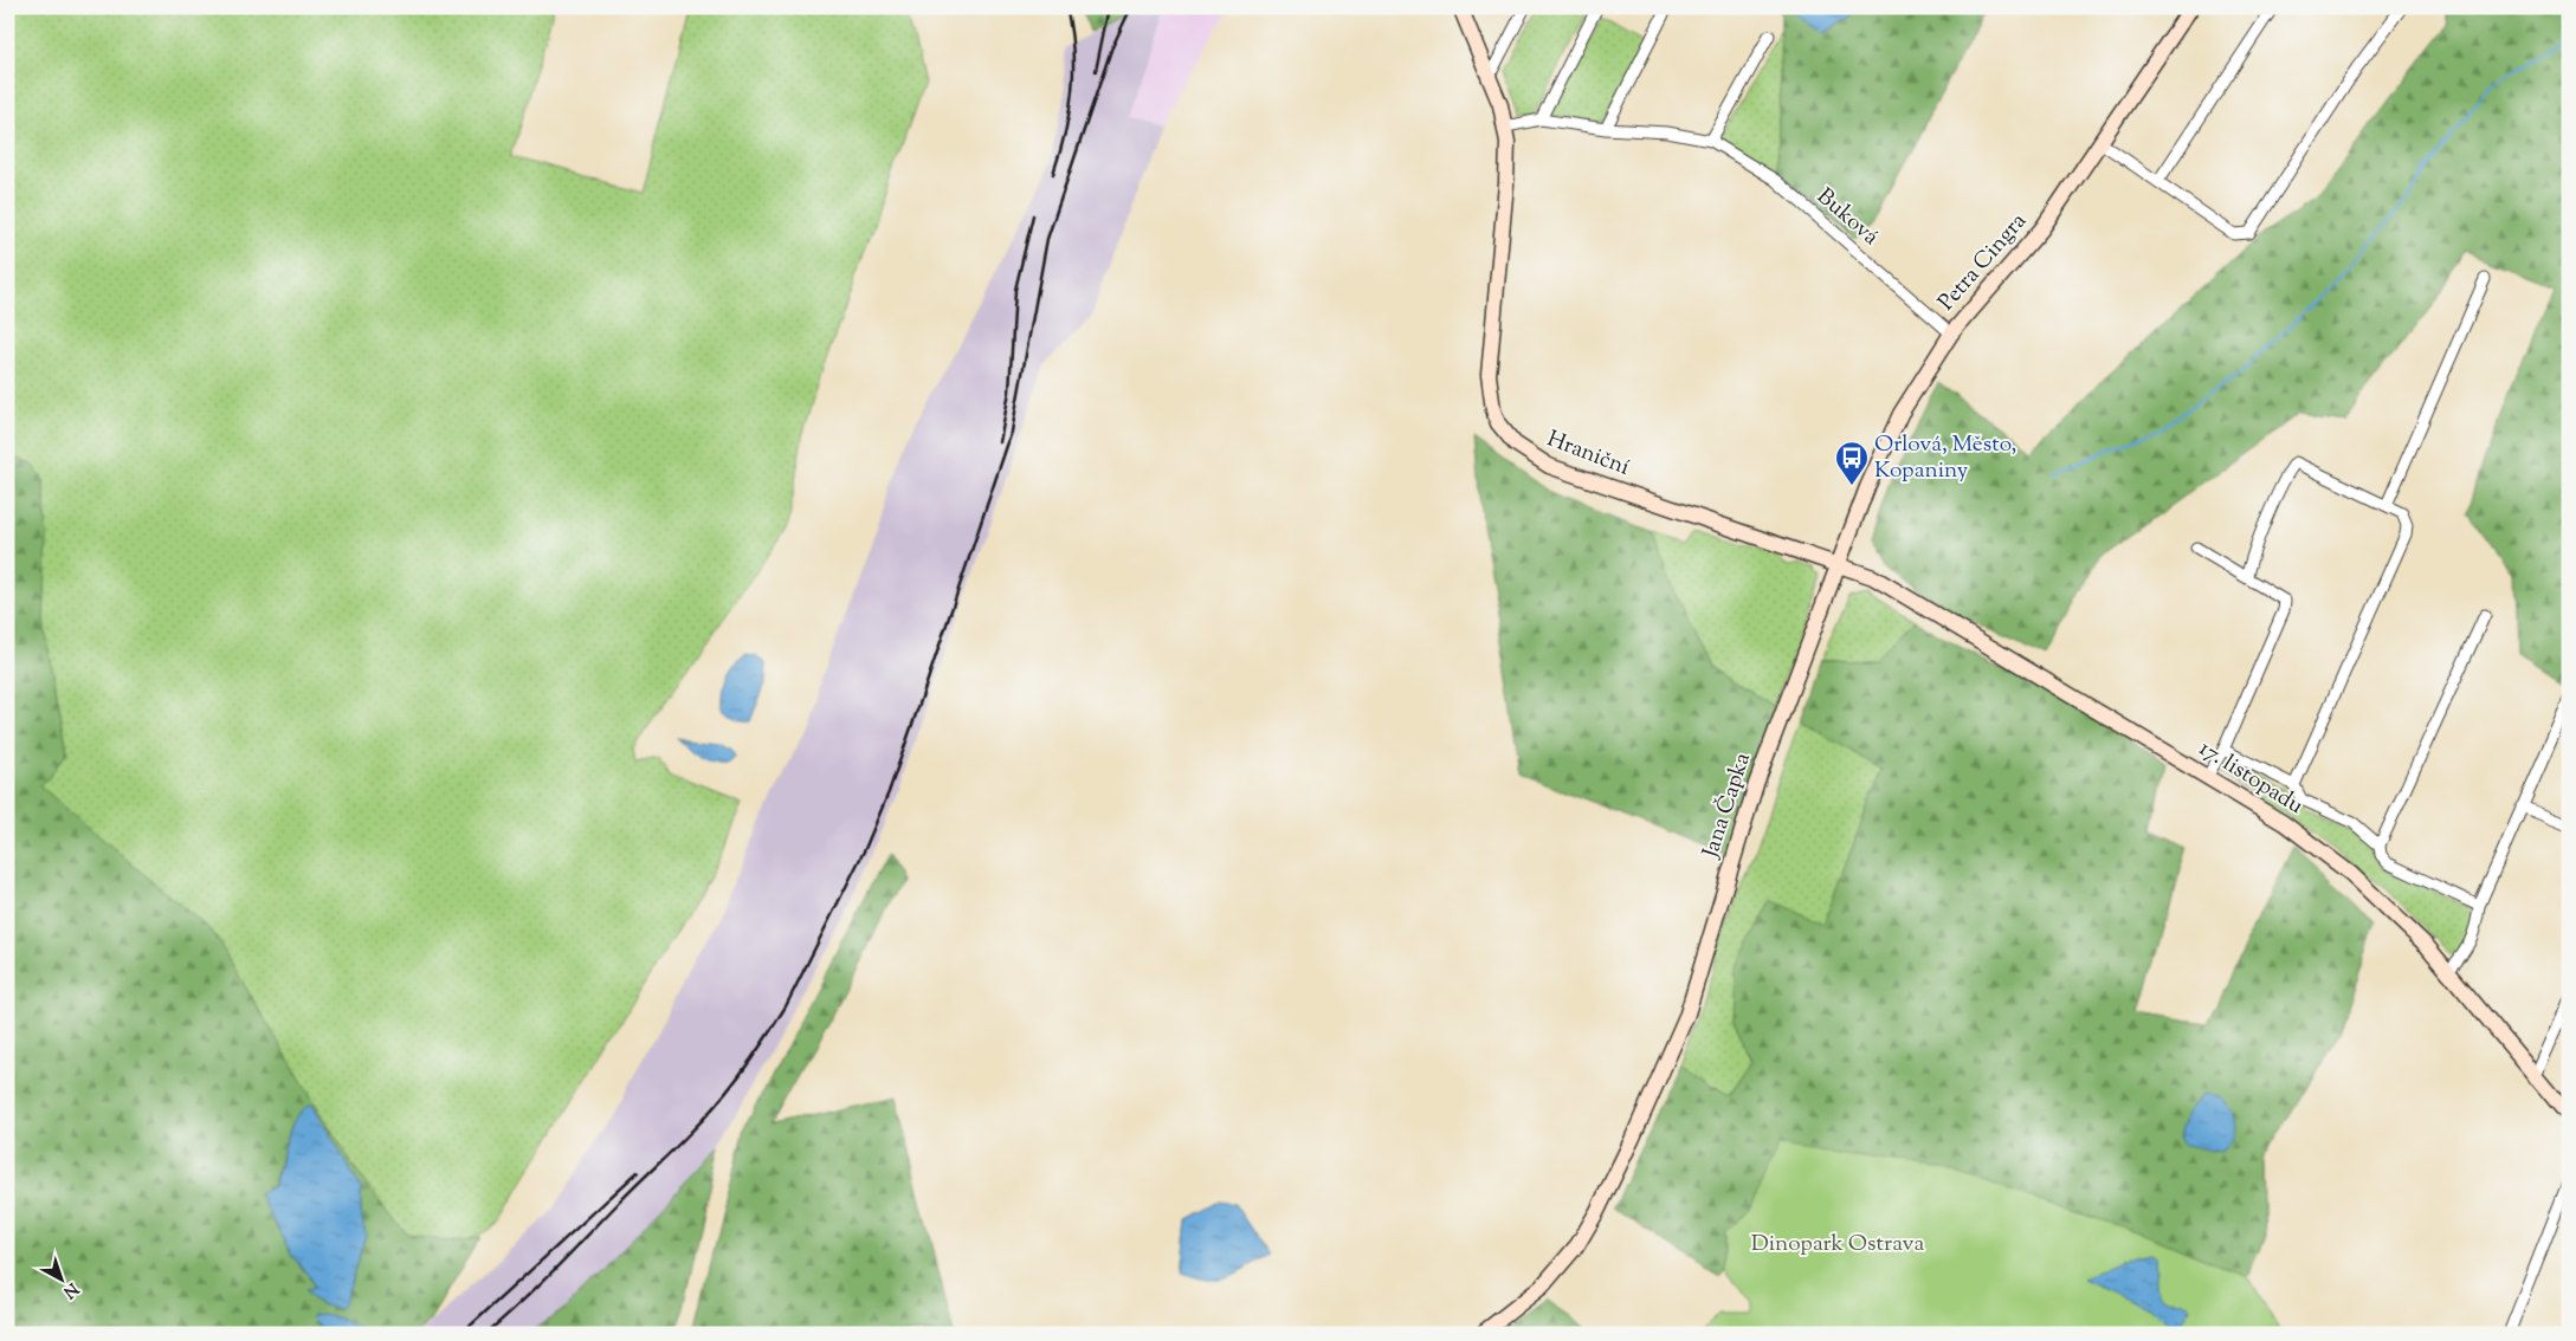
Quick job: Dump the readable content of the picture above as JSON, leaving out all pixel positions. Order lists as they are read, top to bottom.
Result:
{
  "streets": {
    "main road": [
      "Petra Cingra",
      "Hraniční",
      "17. listopadu",
      "Jana Čapka"
    ],
    "street": ["Buková"]
  },
  "crossings": [
    ["Buková", "Petra Cingra"],
    ["Buková", "Hraniční"],
    ["Petra Cingra", "Hraniční"],
    ["Petra Cingra", "17. listopadu"],
    ["Petra Cingra", "Jana Čapka"],
    ["Hraniční", "17. listopadu"],
    ["Hraniční", "Jana Čapka"],
    ["17. listopadu", "Jana Čapka"]
  ],
  "parks": ["Dinopark Ostrava"],
  "places": {
    "bus stop": ["Orlová, Město, Kopaniny"]
  },
  "north": "bottom right"
}
